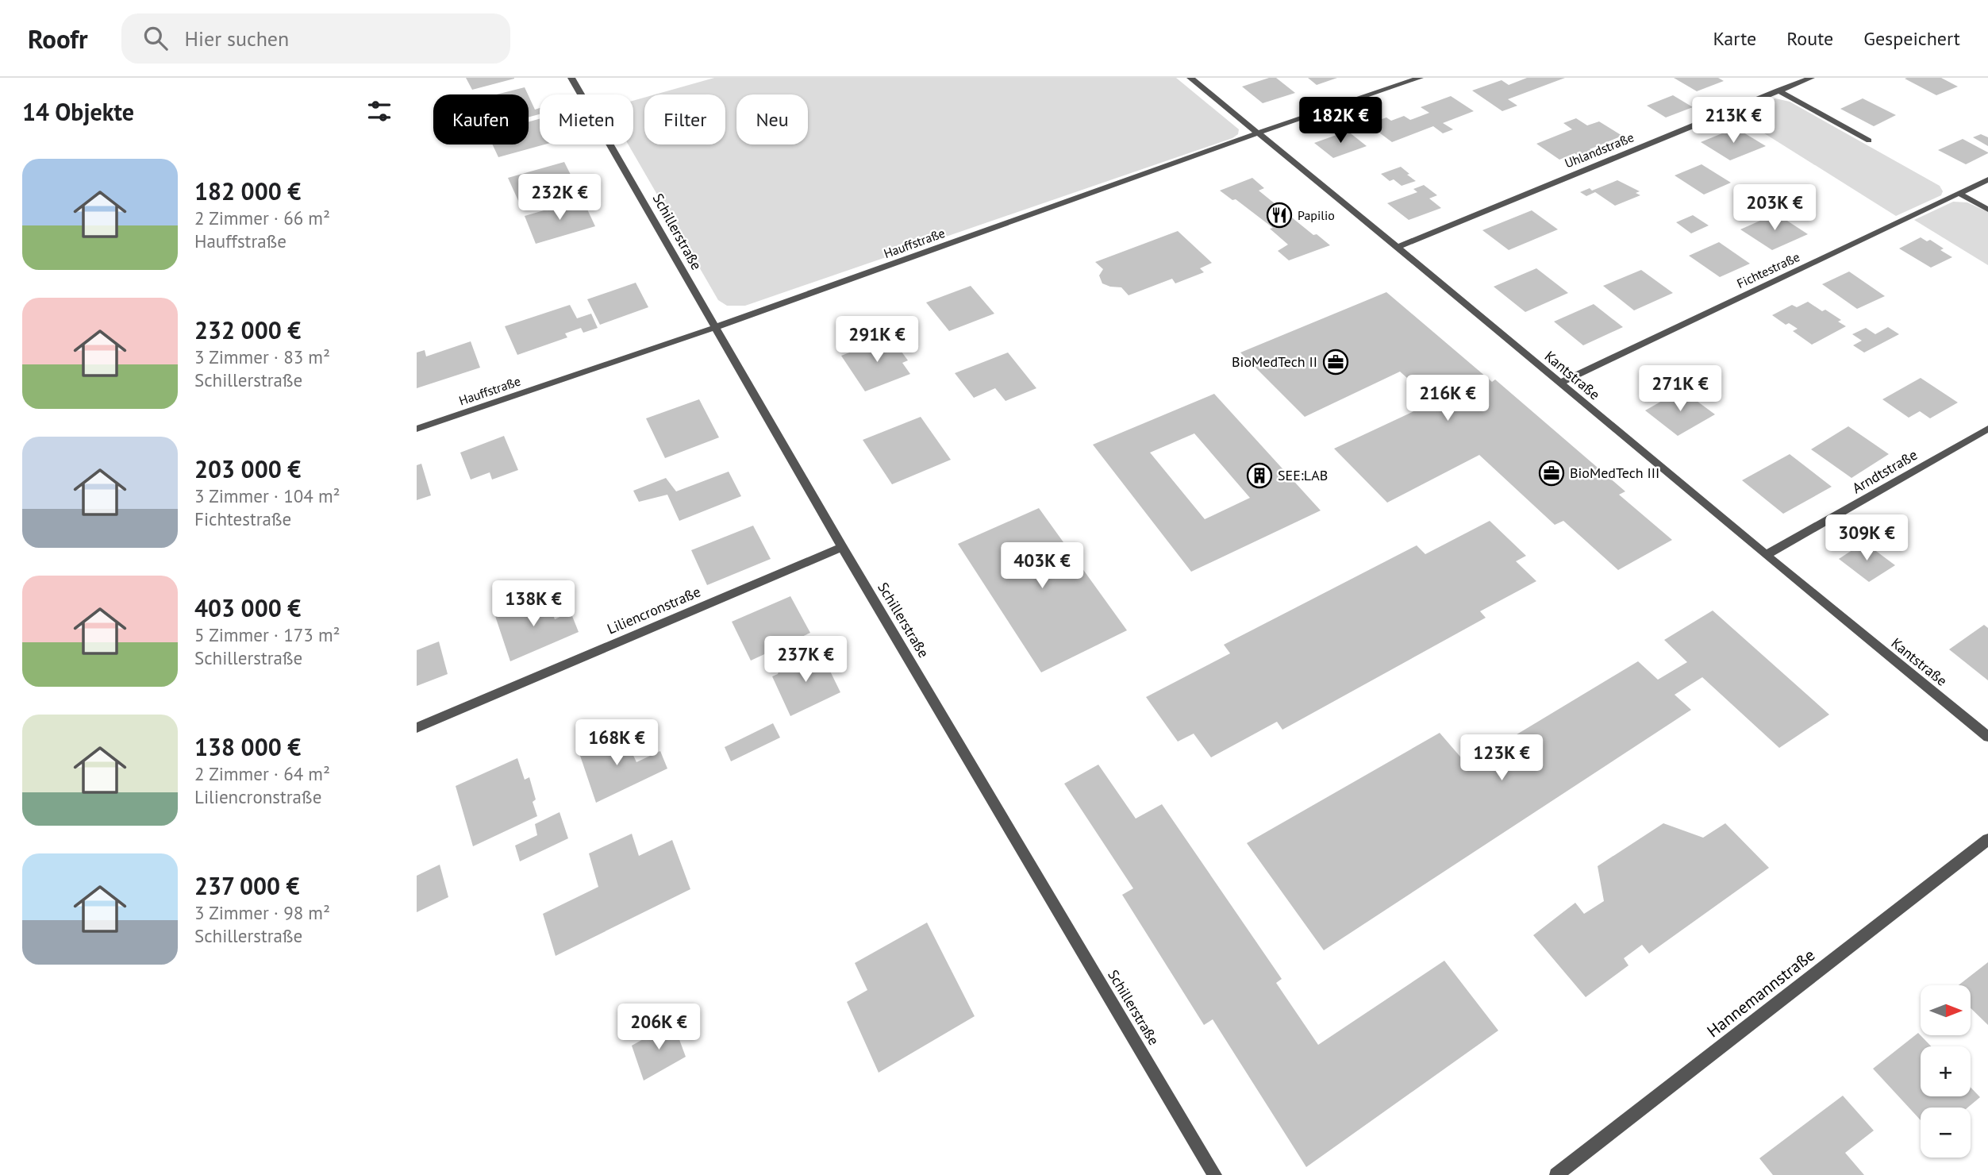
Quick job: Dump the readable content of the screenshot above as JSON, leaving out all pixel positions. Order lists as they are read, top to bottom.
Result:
{
  "streets": {
    "street": [
      "Uhlandstraße",
      "Schillerstraße",
      "Hauffstraße",
      "Fichtestraße",
      "Kantstraße",
      "Arndtstraße",
      "Liliencronstraße",
      "Hannemannstraße"
    ]
  },
  "crossings": [
    ["Uhlandstraße", "Kantstraße"],
    ["Schillerstraße", "Hauffstraße"],
    ["Schillerstraße", "Liliencronstraße"],
    ["Hauffstraße", "Kantstraße"],
    ["Fichtestraße", "Kantstraße"],
    ["Kantstraße", "Arndtstraße"]
  ],
  "places": {
    "restaurant": ["Papilio"],
    "office": ["BioMedTech II", "BioMedTech III"],
    "building": ["SEE:LAB"]
  },
  "north": "right",
  "page": {
    "header": "Roofr",
    "search": "Hier suchen",
    "nav": ["Karte", "Route", "Gespeichert"],
    "heading": "14 Objekte",
    "chip": [
      "Kaufen",
      "Mieten",
      "Filter",
      "Neu"
    ],
    "price": [
      "182K €",
      "213K €",
      "232K €",
      "203K €",
      "291K €",
      "271K €",
      "216K €",
      "309K €",
      "403K €",
      "138K €",
      "237K €",
      "168K €",
      "123K €",
      "206K €"
    ],
    "list": [
      {
        "name": "182 000 €",
        "note": "2 Zimmer · 66 m² · Hauffstraße"
      },
      {
        "name": "232 000 €",
        "note": "3 Zimmer · 83 m² · Schillerstraße"
      },
      {
        "name": "203 000 €",
        "note": "3 Zimmer · 104 m² · Fichtestraße"
      },
      {
        "name": "403 000 €",
        "note": "5 Zimmer · 173 m² · Schillerstraße"
      },
      {
        "name": "138 000 €",
        "note": "2 Zimmer · 64 m² · Liliencronstraße"
      },
      {
        "name": "237 000 €",
        "note": "3 Zimmer · 98 m² · Schillerstraße"
      }
    ],
    "map_buttons": ["+", "−"]
  }
}
